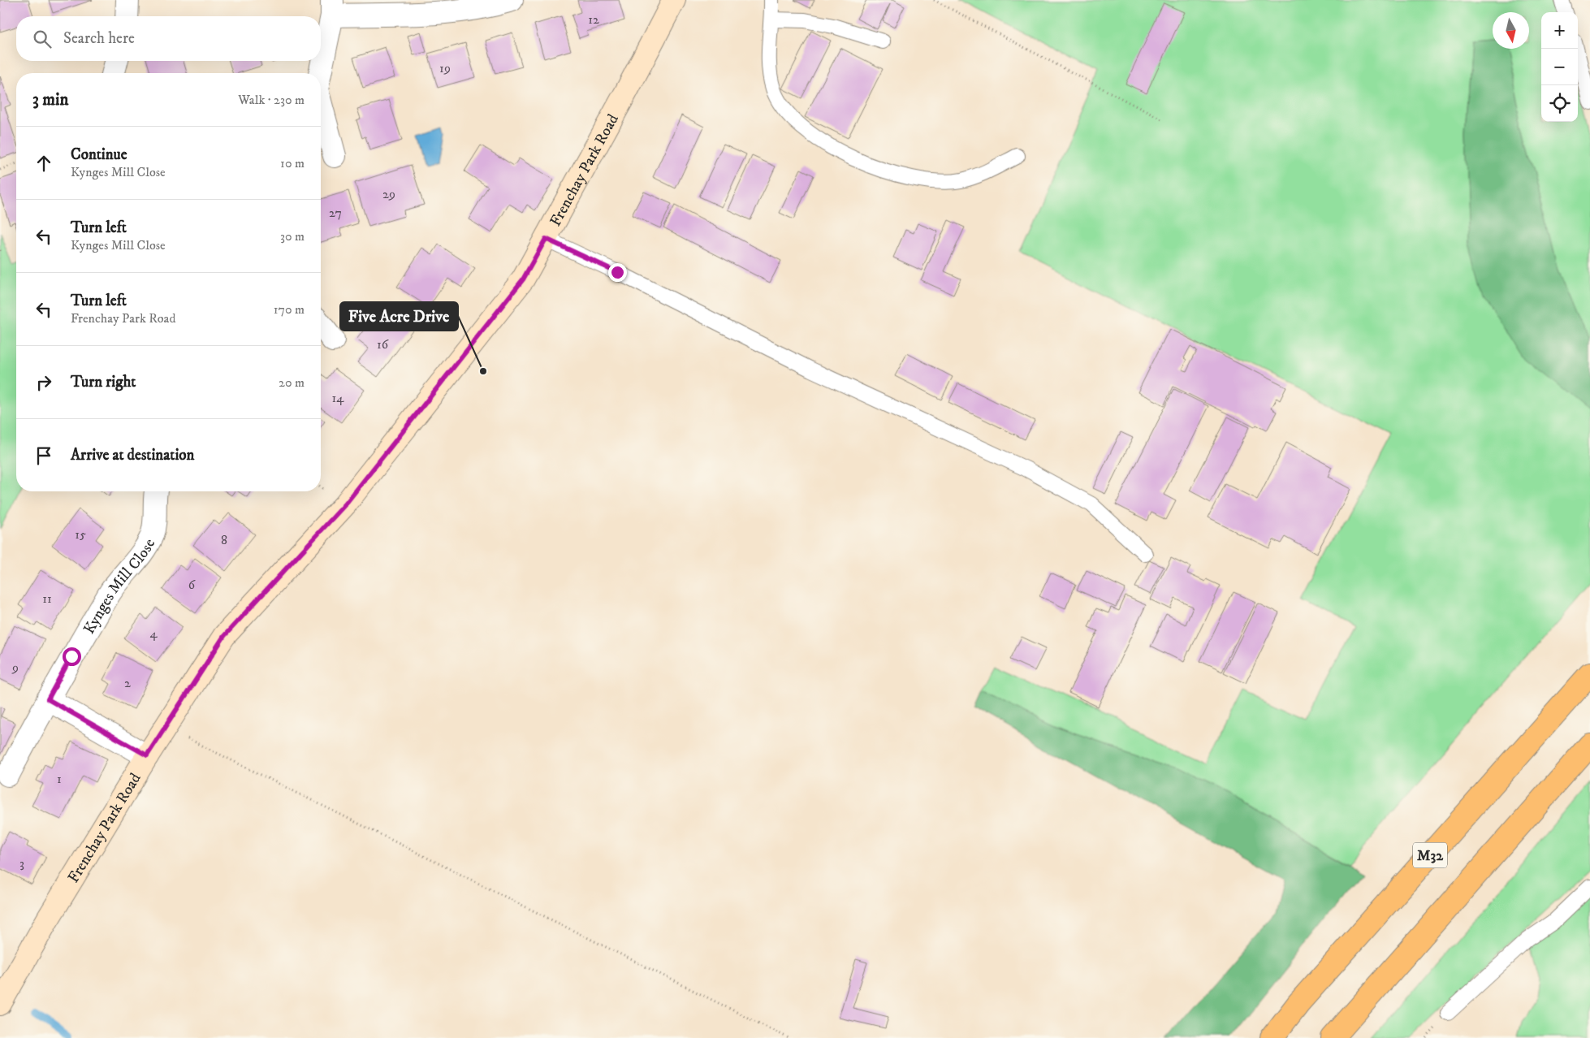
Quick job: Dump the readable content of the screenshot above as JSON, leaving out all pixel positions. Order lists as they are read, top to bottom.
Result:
{
  "streets": {
    "highway": ["M32"],
    "main road": ["Frenchay Park Road"],
    "street": ["Kynges Mill Close"]
  },
  "places": ["Five Acre Drive"],
  "house_numbers": [
    "12",
    "19",
    "29",
    "27",
    "16",
    "14",
    "15",
    "8",
    "6",
    "11",
    "4",
    "9",
    "2",
    "1",
    "3"
  ],
  "north": "bottom",
  "page": {
    "map_buttons": ["+", "−"],
    "search": "Search here",
    "heading": ["3 min", "Walk · 230 m"],
    "list": [
      ["Continue", "Kynges Mill Close", "10 m"],
      ["Turn left", "Kynges Mill Close", "30 m"],
      ["Turn left", "Frenchay Park Road", "170 m"],
      ["Turn right", "20 m"],
      "Arrive at destination"
    ]
  }
}
